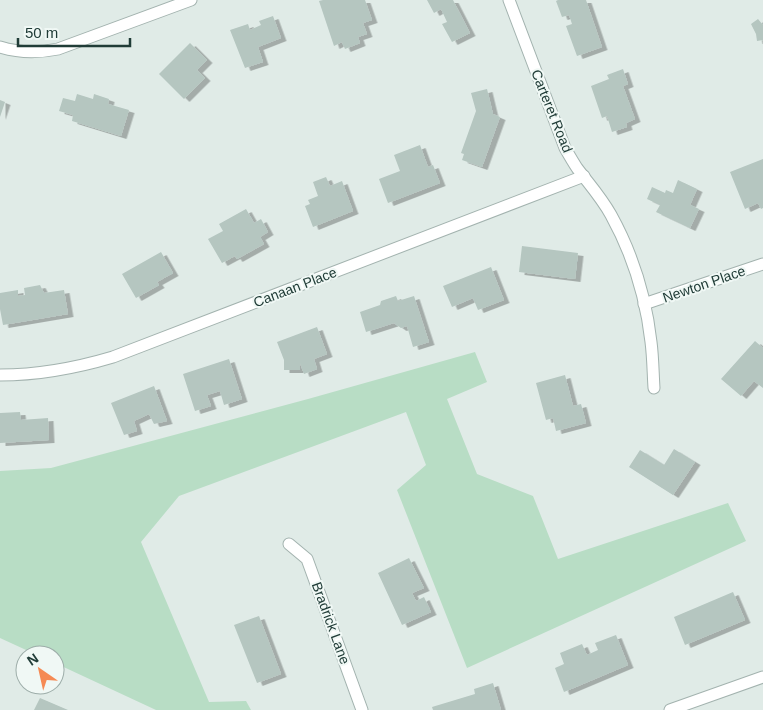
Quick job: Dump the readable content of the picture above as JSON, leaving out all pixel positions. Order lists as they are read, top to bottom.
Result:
{
  "streets": {
    "street": [
      "Carteret Road",
      "Newton Place",
      "Canaan Place",
      "Bradrick Lane"
    ]
  },
  "crossings": [
    ["Carteret Road", "Newton Place"],
    ["Carteret Road", "Canaan Place"]
  ],
  "scale_bar": "50 m",
  "north": "top left"
}
